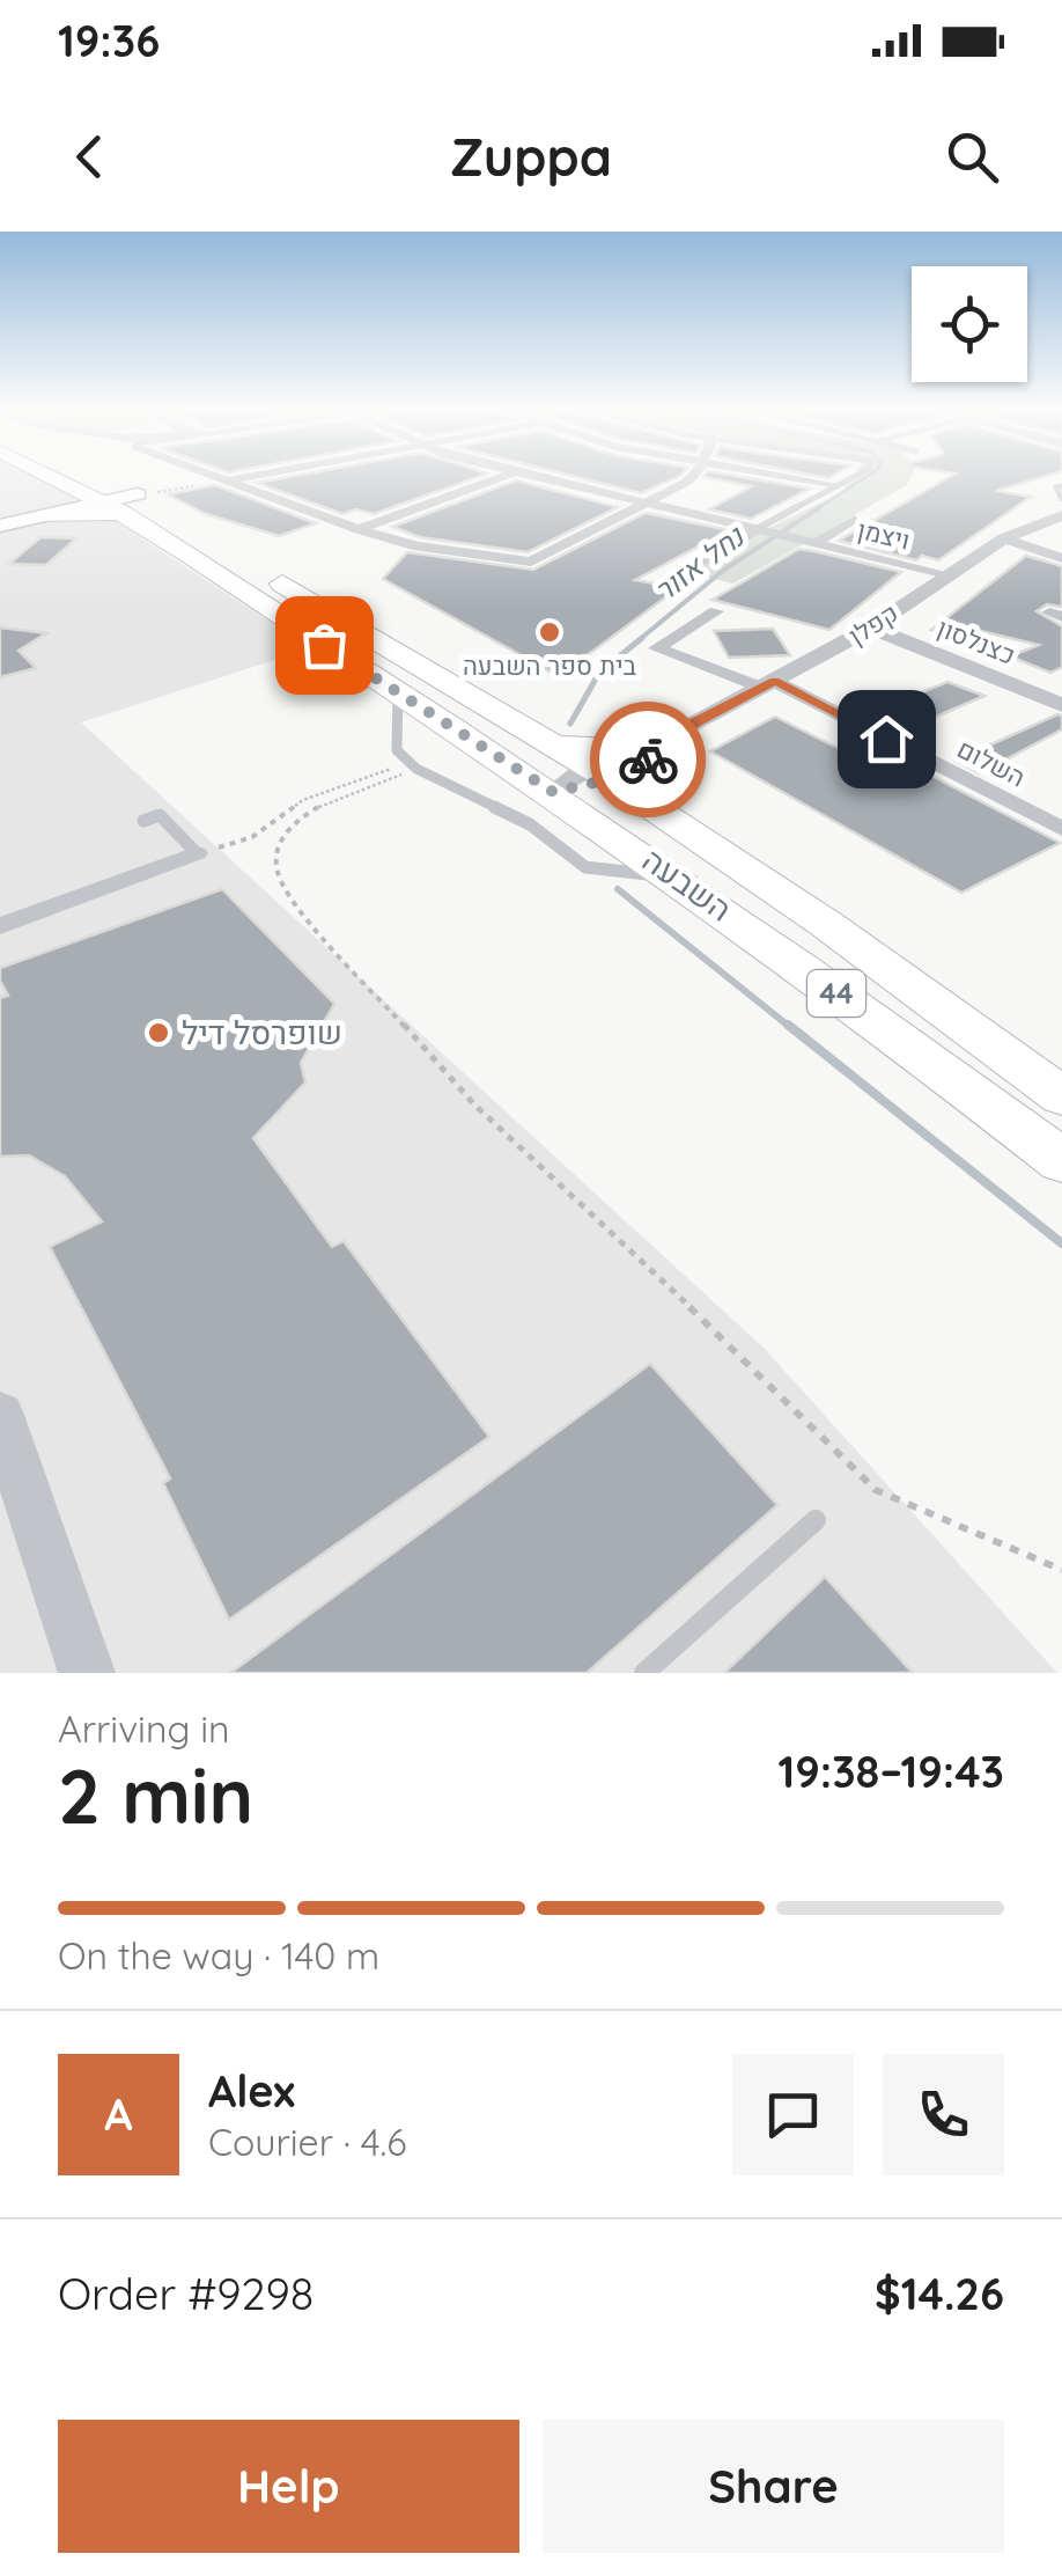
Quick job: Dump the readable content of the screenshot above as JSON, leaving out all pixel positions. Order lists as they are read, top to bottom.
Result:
{
  "streets": {
    "highway": ["השבעה", "44"],
    "street": [
      "ויצמן",
      "קפלן",
      "כצנלסון",
      "השלום"
    ]
  },
  "crossings": [
    ["ויצמן", "קפלן"],
    ["קפלן", "כצנלסון"],
    ["קפלן", "השלום"],
    ["קפלן", "השבעה"]
  ],
  "water": ["נחל אזור"],
  "places": ["בית ספר השבעה", "שופרסל דיל"],
  "page": {
    "status": "19:36",
    "header": "Zuppa",
    "heading": ["2 min", "Arriving in", "19:38–19:43"],
    "panel": [
      "Alex",
      "Courier · 4.6",
      "Order #9298",
      "$14.26"
    ],
    "bar": "On the way · 140 m",
    "round": "A",
    "buttons": ["Help", "Share"]
  }
}
